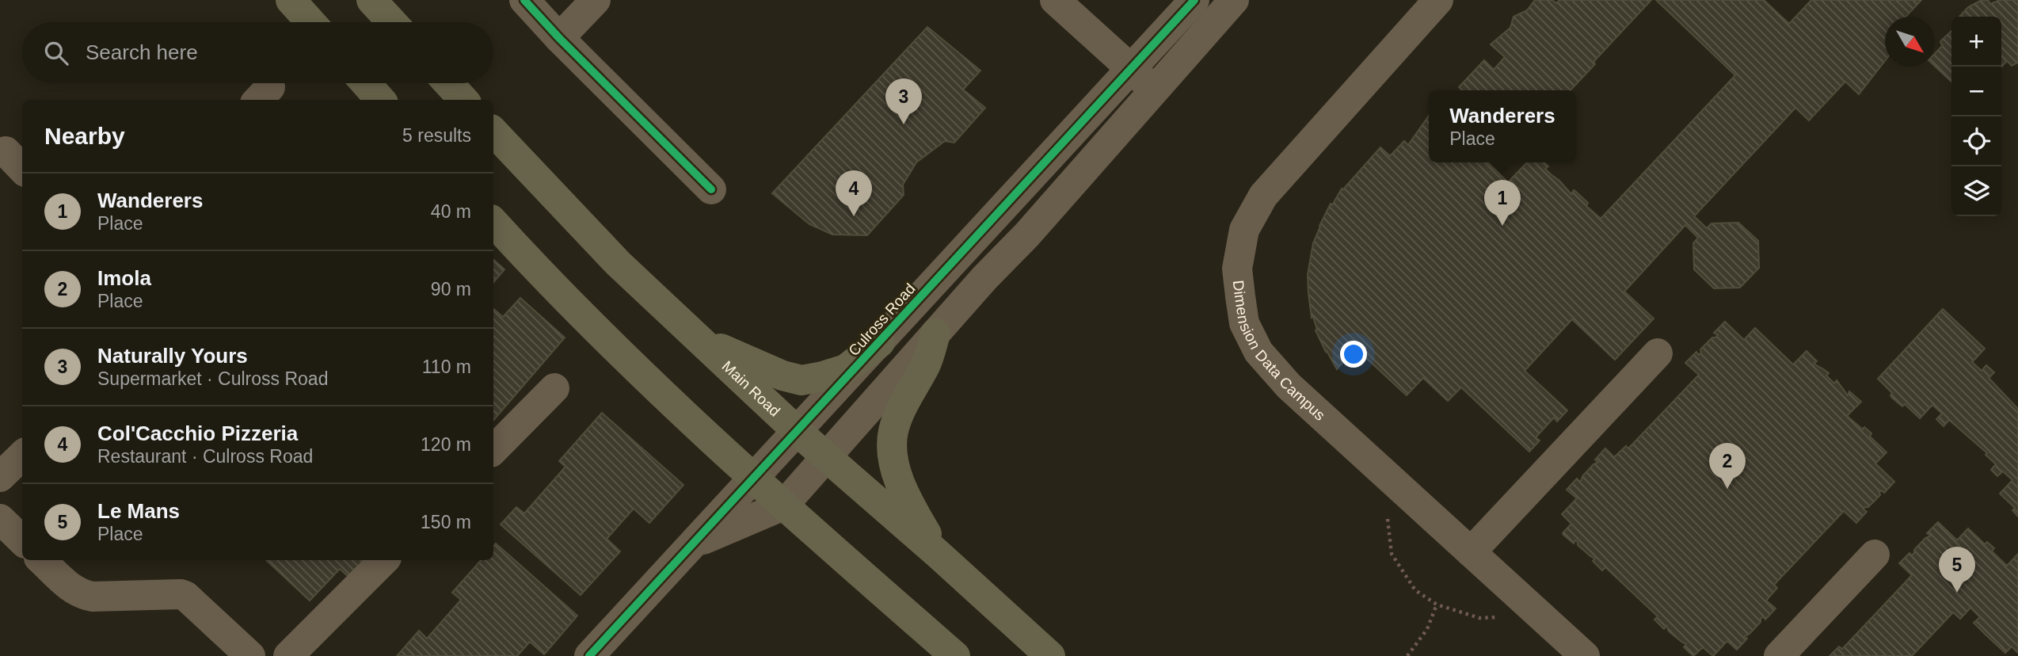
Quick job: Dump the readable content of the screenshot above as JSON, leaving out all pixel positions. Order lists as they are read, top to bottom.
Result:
{
  "streets": {
    "main road": ["Main Road"],
    "street": ["Culross Road", "Dimension Data Campus"]
  },
  "crossings": [
    ["Culross Road", "Main Road"]
  ],
  "north": "bottom right",
  "page": {
    "map_buttons": ["+", "−"],
    "search": "Search here",
    "pins": [
      "3",
      "4",
      "1",
      "2",
      "5"
    ],
    "popup": ["Wanderers", "Place"],
    "heading": ["Nearby", "5 results"],
    "list": [
      {
        "mark": "1",
        "name": "Wanderers",
        "note": "Place",
        "value": "40 m"
      },
      {
        "mark": "2",
        "name": "Imola",
        "note": "Place",
        "value": "90 m"
      },
      {
        "mark": "3",
        "name": "Naturally Yours",
        "note": "Supermarket · Culross Road",
        "value": "110 m"
      },
      {
        "mark": "4",
        "name": "Col'Cacchio Pizzeria",
        "note": "Restaurant · Culross Road",
        "value": "120 m"
      },
      {
        "mark": "5",
        "name": "Le Mans",
        "note": "Place",
        "value": "150 m"
      }
    ]
  }
}
